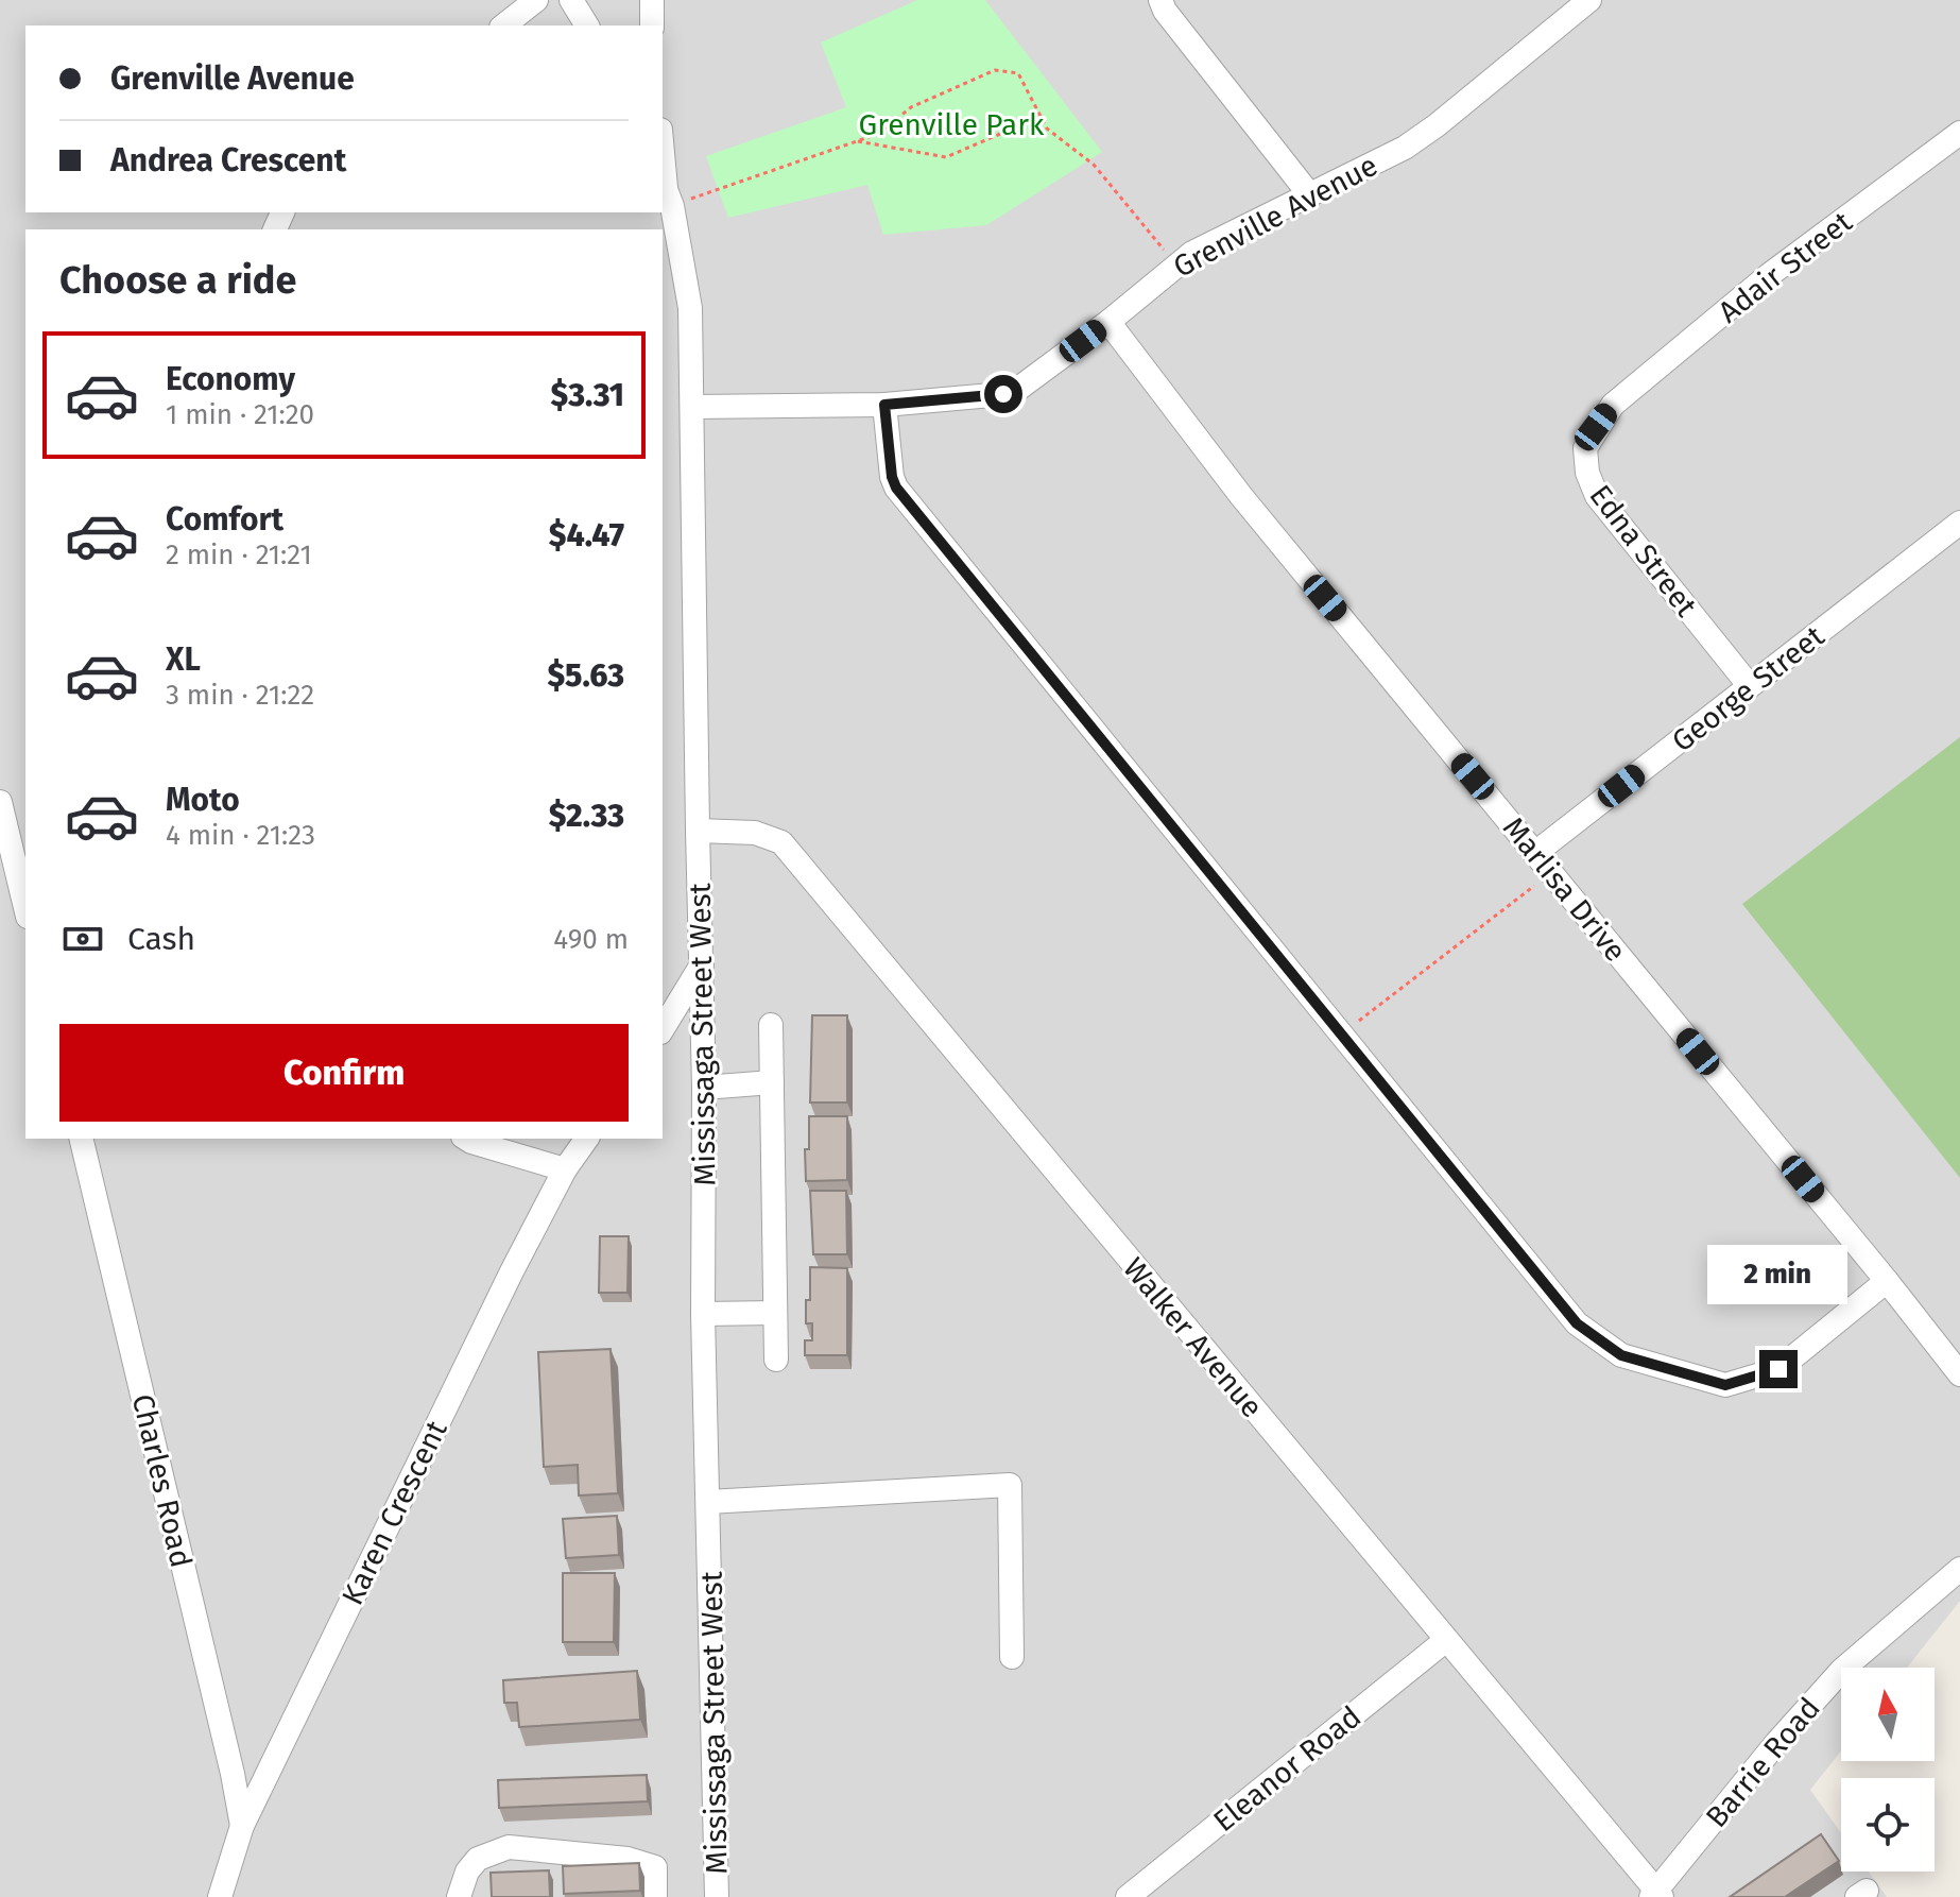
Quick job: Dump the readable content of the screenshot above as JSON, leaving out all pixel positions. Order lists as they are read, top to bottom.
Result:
{
  "streets": {
    "street": [
      "Grenville Avenue",
      "Adair Street",
      "Edna Street",
      "George Street",
      "Marlisa Drive",
      "Mississaga Street West",
      "Walker Avenue",
      "Charles Road",
      "Karen Crescent",
      "Barrie Road",
      "Eleanor Road"
    ]
  },
  "crossings": [
    ["Grenville Avenue", "Marlisa Drive"],
    ["Grenville Avenue", "Mississaga Street West"],
    ["Adair Street", "Edna Street"],
    ["Edna Street", "George Street"],
    ["George Street", "Marlisa Drive"],
    ["Mississaga Street West", "Walker Avenue"],
    ["Walker Avenue", "Barrie Road"],
    ["Walker Avenue", "Eleanor Road"],
    ["Charles Road", "Karen Crescent"]
  ],
  "parks": ["Grenville Park"],
  "north": "top",
  "page": {
    "banner": ["Grenville Avenue", "Andrea Crescent"],
    "heading": "Choose a ride",
    "list": [
      {
        "name": "Economy",
        "note": "1 min · 21:20",
        "value": "$3.31"
      },
      {
        "name": "Comfort",
        "note": "2 min · 21:21",
        "value": "$4.47"
      },
      {
        "name": "XL",
        "note": "3 min · 21:22",
        "value": "$5.63"
      },
      {
        "name": "Moto",
        "note": "4 min · 21:23",
        "value": "$2.33"
      }
    ],
    "pay": ["Cash", "490 m"],
    "buttons": "Confirm",
    "bubble": "2 min"
  }
}
